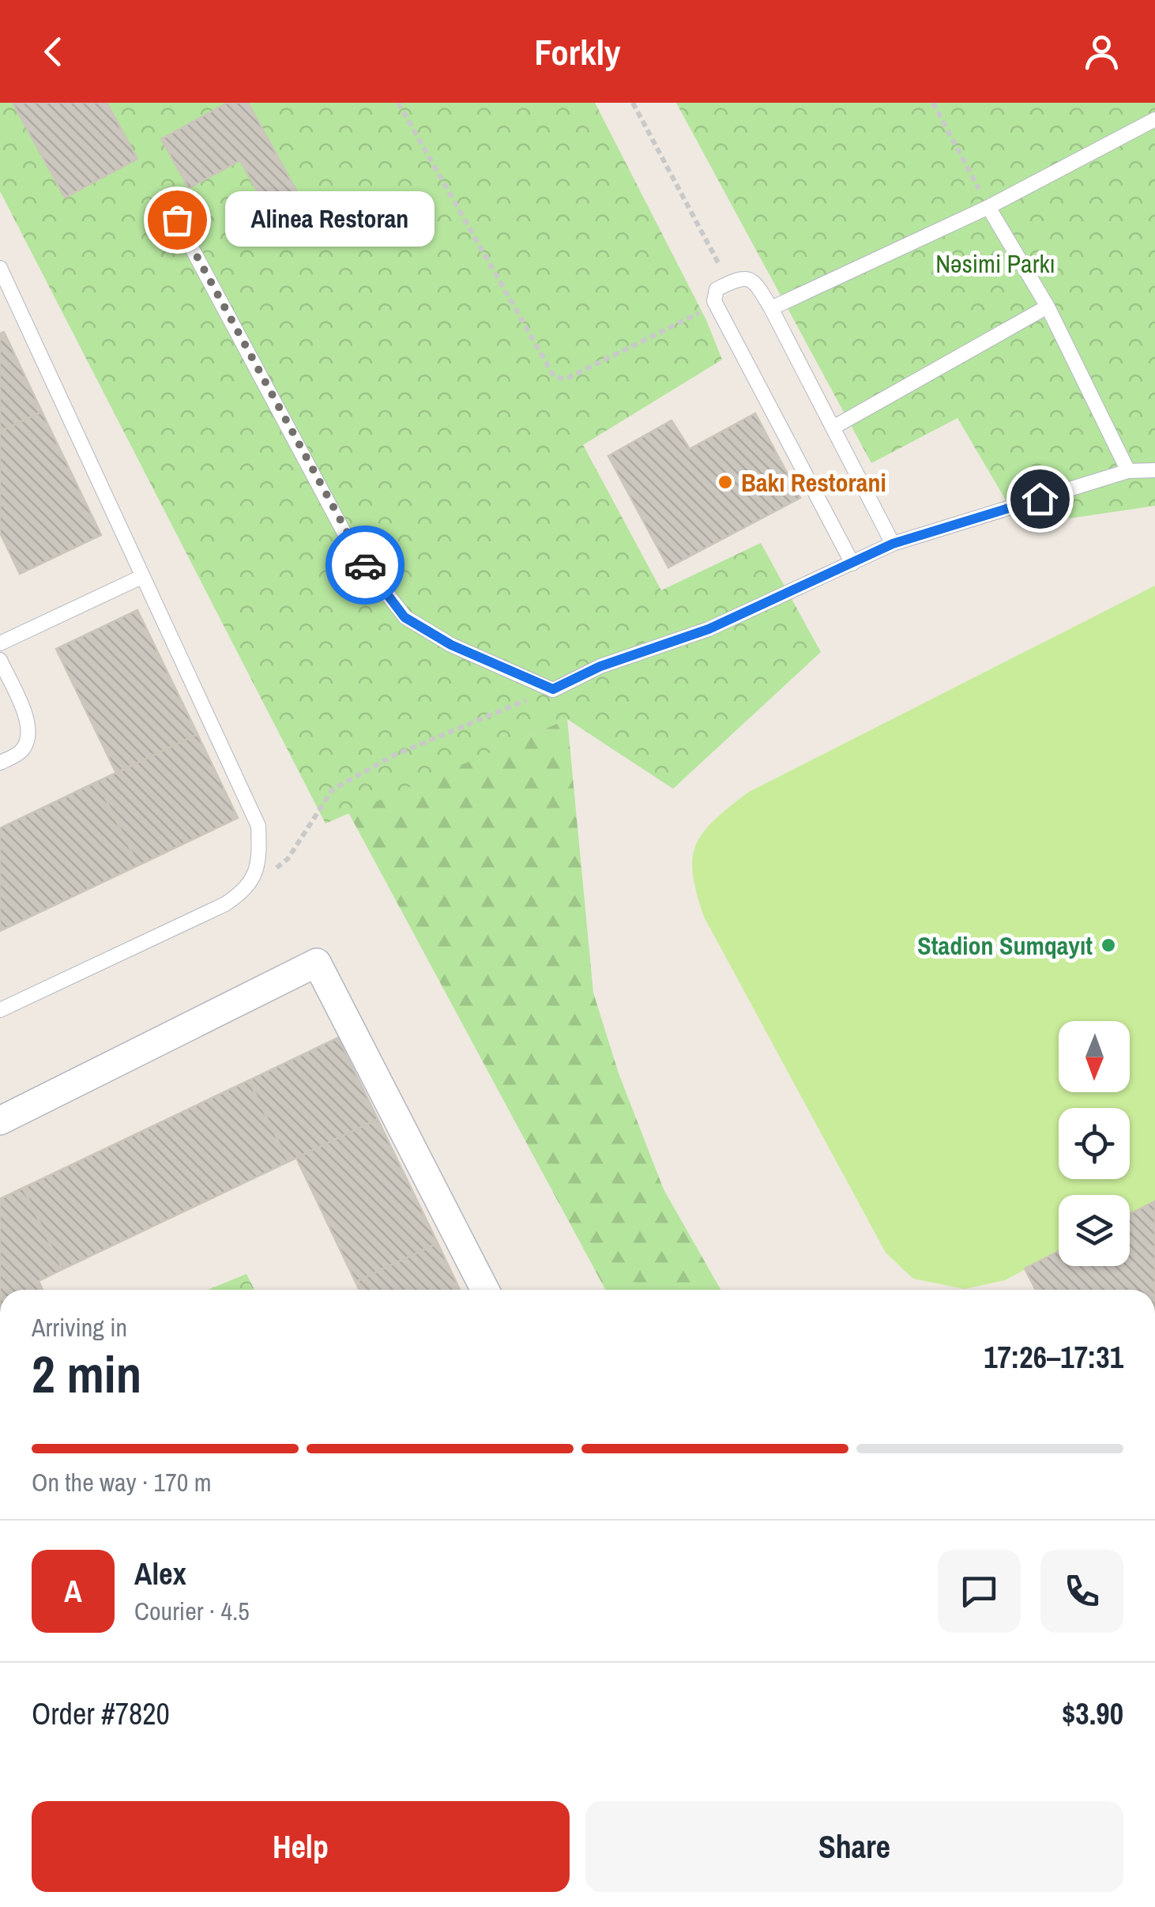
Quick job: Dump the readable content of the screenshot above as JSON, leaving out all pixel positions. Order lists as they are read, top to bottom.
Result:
{
  "parks": ["Nəsimi Parkı"],
  "places": ["Alinea Restoran", "Bakı Restorani", "Stadion Sumqayıt"],
  "north": "bottom",
  "page": {
    "header": "Forkly",
    "bubble": "Alinea Restoran",
    "heading": ["2 min", "Arriving in", "17:26–17:31"],
    "panel": [
      "Alex",
      "Courier · 4.5",
      "Order #7820",
      "$3.90"
    ],
    "bar": "On the way · 170 m",
    "round": "A",
    "buttons": ["Help", "Share"]
  }
}
